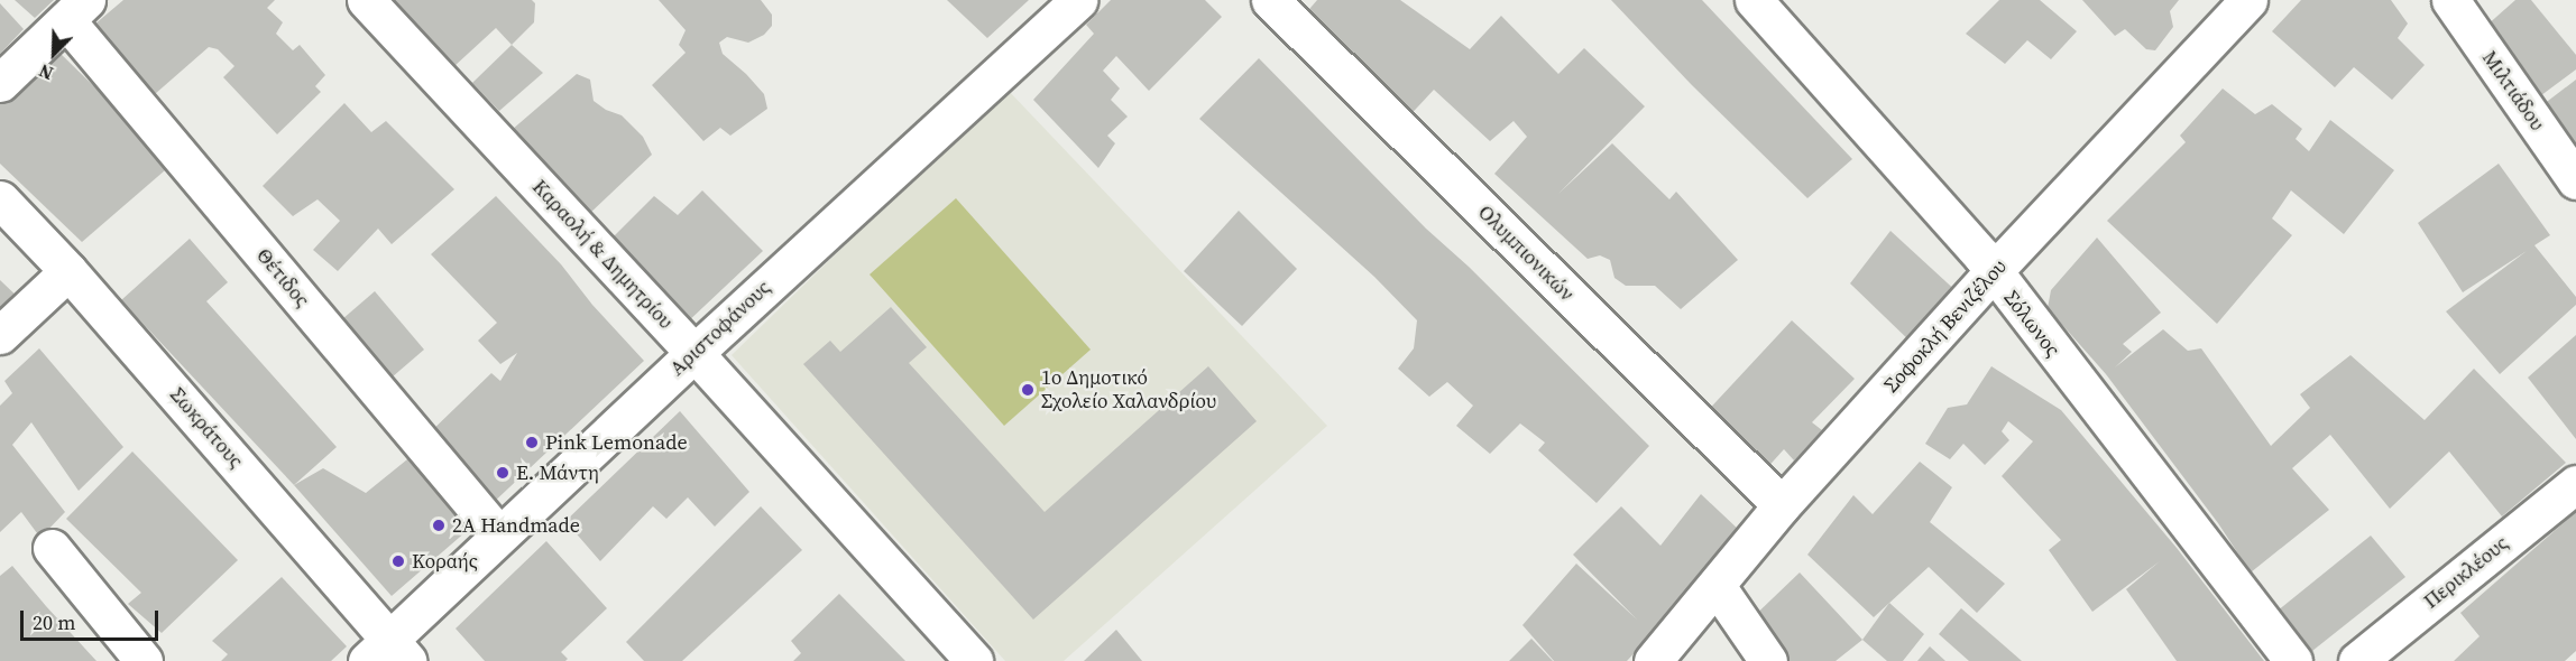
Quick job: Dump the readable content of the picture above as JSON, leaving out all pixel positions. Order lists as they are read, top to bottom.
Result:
{
  "streets": {
    "street": [
      "Μιλτιάδου",
      "Ολυμπιονικών",
      "Καραολή & Δημητρίου",
      "Θέτιδος",
      "Σόλωνος",
      "Σοφοκλή Βενιζέλου",
      "Αριστοφάνους",
      "Σωκράτους",
      "Περικλέους"
    ]
  },
  "crossings": [
    ["Ολυμπιονικών", "Σοφοκλή Βενιζέλου"],
    ["Καραολή & Δημητρίου", "Αριστοφάνους"],
    ["Θέτιδος", "Αριστοφάνους"],
    ["Σόλωνος", "Σοφοκλή Βενιζέλου"],
    ["Αριστοφάνους", "Σωκράτους"]
  ],
  "places": [
    "1ο Δημοτικό Σχολείο Χαλανδρίου",
    "Pink Lemonade",
    "Ε. Μάντη",
    "2A Handmade",
    "Κοραής"
  ],
  "scale_bar": "20 m",
  "north": "bottom left"
}
